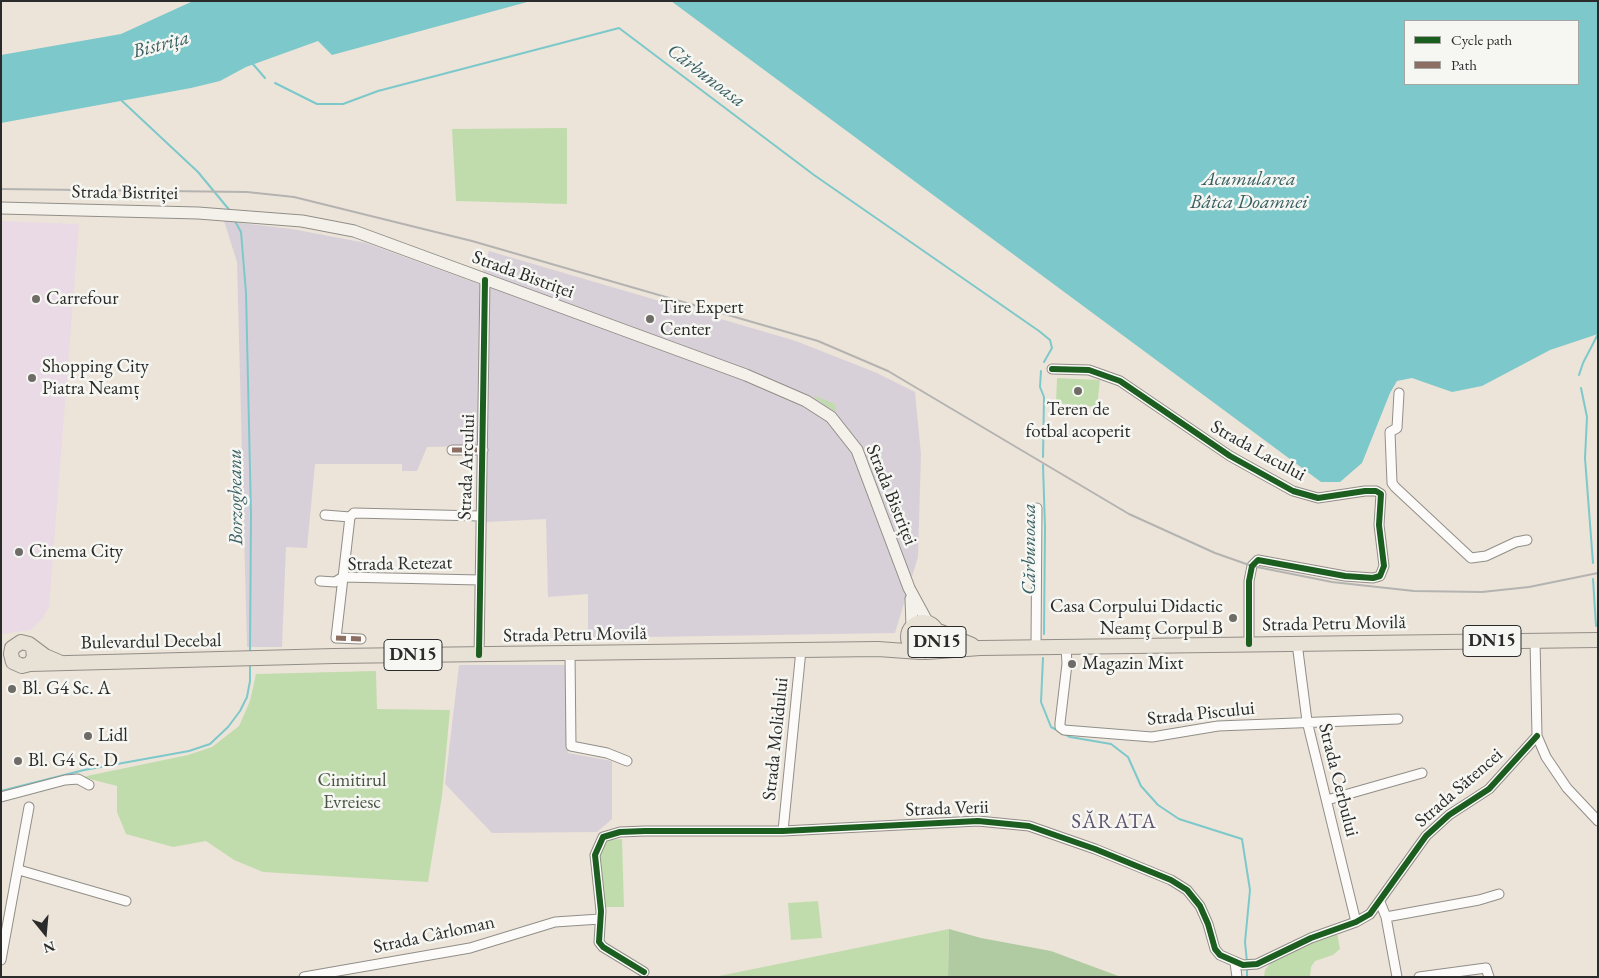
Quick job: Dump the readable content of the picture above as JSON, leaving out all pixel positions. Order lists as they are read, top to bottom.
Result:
{
  "streets": {
    "main road": [
      "Strada Bistriței",
      "Strada Petru Movilă",
      "DN15",
      "Bulevardul Decebal"
    ],
    "street": [
      "Strada Lacului",
      "Strada Arcului",
      "Strada Retezat",
      "Strada Piscului",
      "Strada Molidului",
      "Strada Cerbului",
      "Strada Sătencei",
      "Strada Verii",
      "Strada Cârloman"
    ]
  },
  "crossings": [
    ["Strada Bistriței", "Strada Arcului"],
    ["Strada Bistriței", "Strada Petru Movilă"],
    ["Strada Bistriței", "DN15"],
    ["Strada Arcului", "Strada Retezat"],
    ["Strada Arcului", "Strada Petru Movilă"],
    ["Strada Petru Movilă", "DN15"],
    ["Strada Petru Movilă", "Bulevardul Decebal"],
    ["Strada Petru Movilă", "Strada Piscului"],
    ["Strada Petru Movilă", "Strada Molidului"],
    ["Strada Petru Movilă", "Strada Cerbului"],
    ["DN15", "Bulevardul Decebal"],
    ["Strada Piscului", "Strada Cerbului"],
    ["Strada Molidului", "Strada Verii"],
    ["Strada Verii", "Strada Cârloman"]
  ],
  "districts": ["SĂRATA"],
  "water": [
    "Bistrița",
    "Cărbunoasa",
    "Acumularea Bâtca Doamnei",
    "Borzogheanu"
  ],
  "parks": ["Cimitirul Evreiesc"],
  "places": [
    "Carrefour",
    "Tire Expert Center",
    "Shopping City Piatra Neamț",
    "Teren de fotbal acoperit",
    "Cinema City",
    "Casa Corpului Didactic Neamţ Corpul B",
    "Magazin Mixt",
    "Bl. G4 Sc. A",
    "Lidl",
    "Bl. G4 Sc. D"
  ],
  "legend": ["Cycle path", "Path"],
  "north": "bottom"
}
